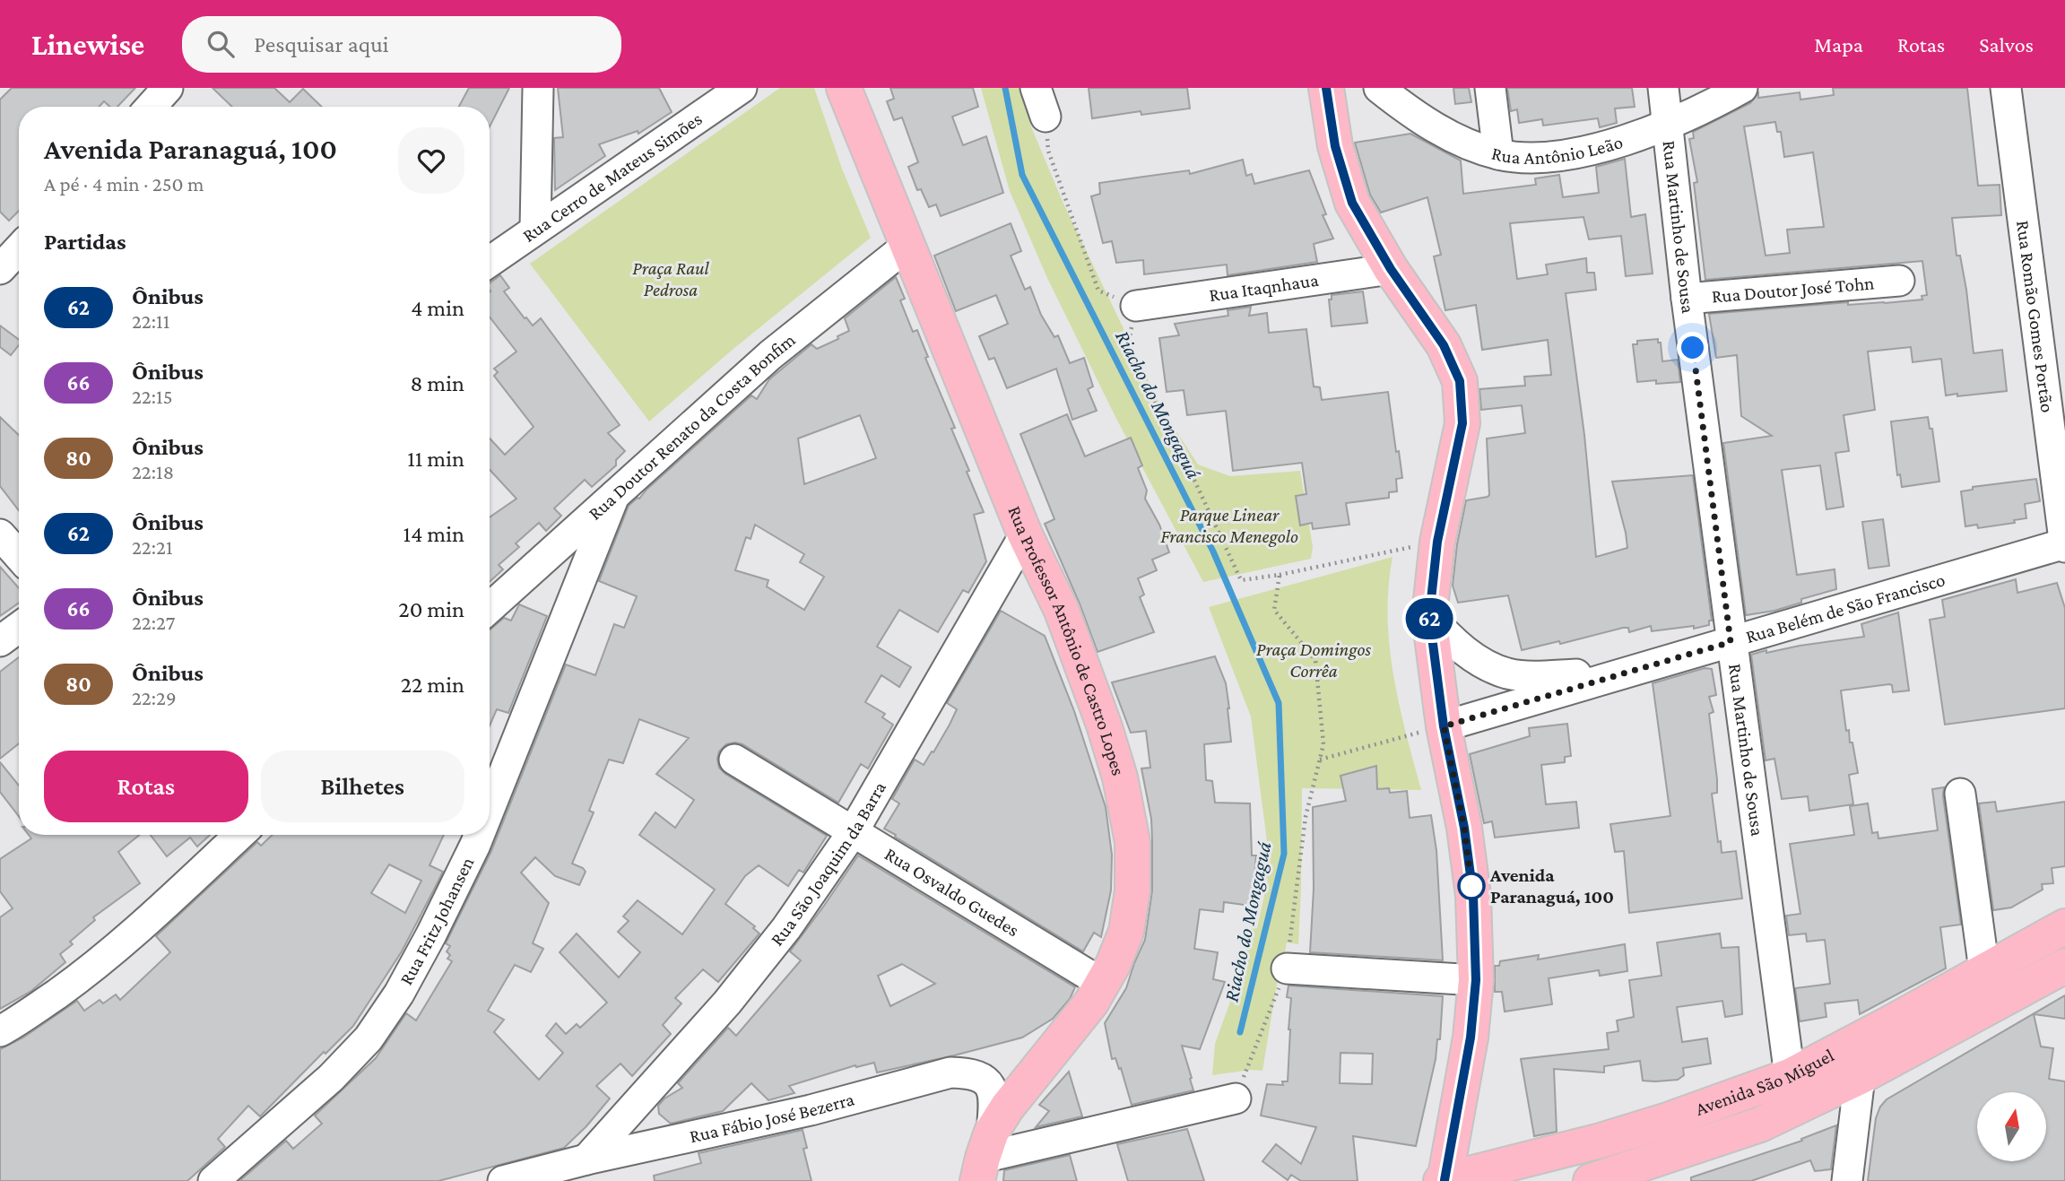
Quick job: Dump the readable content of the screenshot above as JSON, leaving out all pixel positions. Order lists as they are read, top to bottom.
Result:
{
  "streets": {
    "main road": ["Rua Professor Antônio de Castro Lopes", "Avenida São Miguel"],
    "street": [
      "Rua Antônio Leão",
      "Rua Cerro de Mateus Simões",
      "Rua Martinho de Sousa",
      "Rua Itaqnhaua",
      "Rua Doutor José Tohn",
      "Rua Romão Gomes Portão",
      "Rua Doutor Renato da Costa Bonfim",
      "Rua Belém de São Francisco",
      "Rua São Joaquim da Barra",
      "Rua Osvaldo Guedes",
      "Rua Fritz Johansen",
      "Rua Fábio José Bezerra"
    ]
  },
  "crossings": [
    ["Rua Antônio Leão", "Rua Martinho de Sousa"],
    ["Rua Martinho de Sousa", "Rua Doutor José Tohn"],
    ["Rua Martinho de Sousa", "Rua Belém de São Francisco"],
    ["Rua Martinho de Sousa", "Avenida São Miguel"],
    ["Rua Romão Gomes Portão", "Rua Belém de São Francisco"],
    ["Rua Doutor Renato da Costa Bonfim", "Rua Professor Antônio de Castro Lopes"],
    ["Rua Doutor Renato da Costa Bonfim", "Rua Fritz Johansen"],
    ["Rua Professor Antônio de Castro Lopes", "Rua São Joaquim da Barra"],
    ["Rua Professor Antônio de Castro Lopes", "Rua Osvaldo Guedes"],
    ["Rua Professor Antônio de Castro Lopes", "Rua Fábio José Bezerra"],
    ["Rua São Joaquim da Barra", "Rua Osvaldo Guedes"],
    ["Rua São Joaquim da Barra", "Rua Fábio José Bezerra"]
  ],
  "water": ["Riacho do Mongaguá"],
  "parks": ["Praça Raul Pedrosa", "Parque Linear Francisco Menegolo", "Praça Domingos Corrêa"],
  "places": ["Avenida Paranaguá, 100"],
  "lines": ["bus line 62"],
  "north": "top",
  "page": {
    "header": "Linewise",
    "search": "Pesquisar aqui",
    "nav": ["Mapa", "Rotas", "Salvos"],
    "on_map": "62",
    "heading": [
      ["Avenida Paranaguá, 100", "A pé · 4 min · 250 m"],
      "Partidas"
    ],
    "list": [
      {
        "mark": "62",
        "name": "Ônibus",
        "note": "22:11",
        "value": "4 min"
      },
      {
        "mark": "66",
        "name": "Ônibus",
        "note": "22:15",
        "value": "8 min"
      },
      {
        "mark": "80",
        "name": "Ônibus",
        "note": "22:18",
        "value": "11 min"
      },
      {
        "mark": "62",
        "name": "Ônibus",
        "note": "22:21",
        "value": "14 min"
      },
      {
        "mark": "66",
        "name": "Ônibus",
        "note": "22:27",
        "value": "20 min"
      },
      {
        "mark": "80",
        "name": "Ônibus",
        "note": "22:29",
        "value": "22 min"
      }
    ],
    "buttons": ["Rotas", "Bilhetes"]
  }
}
